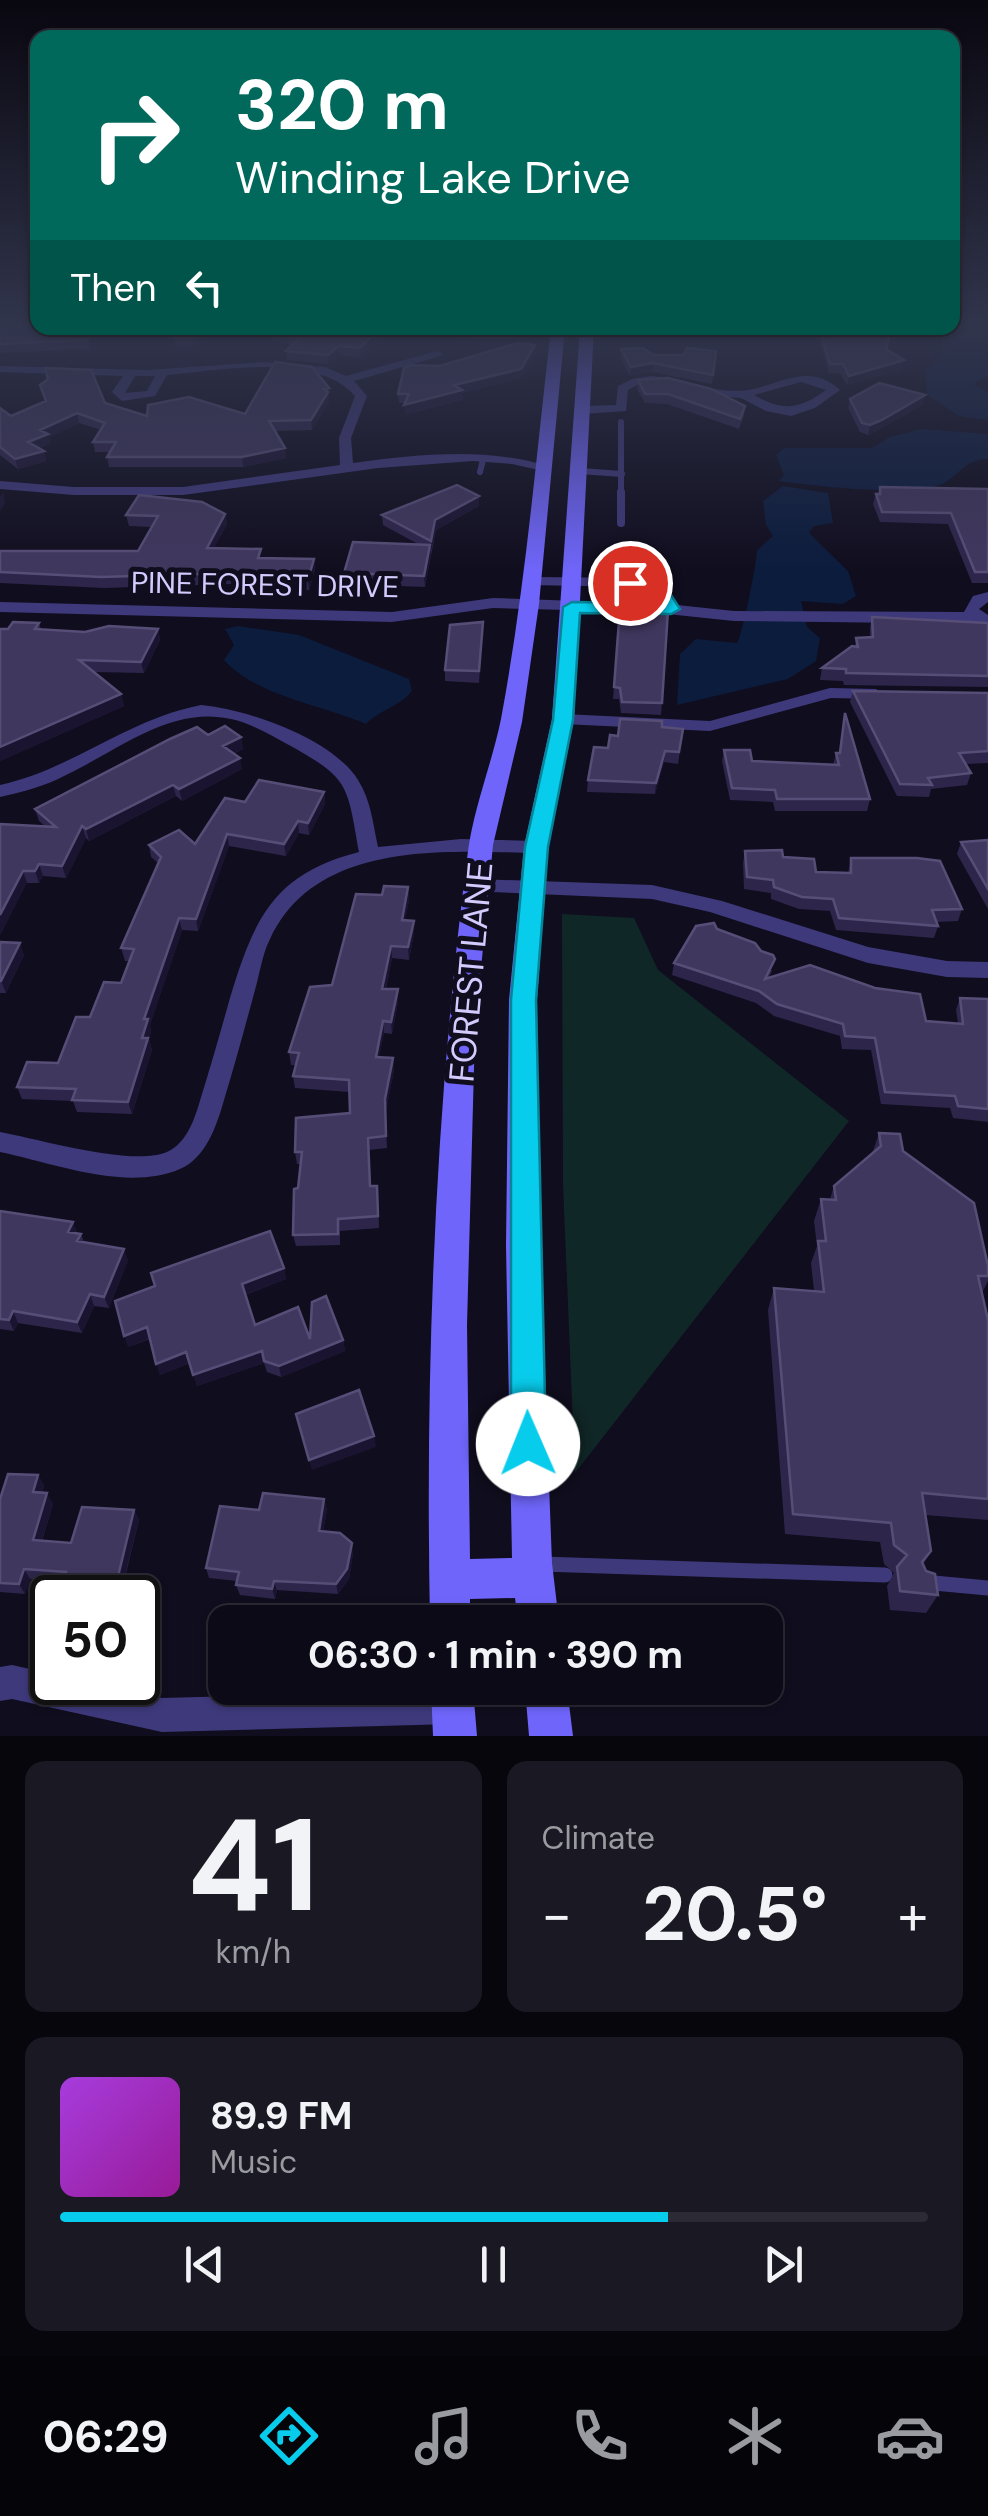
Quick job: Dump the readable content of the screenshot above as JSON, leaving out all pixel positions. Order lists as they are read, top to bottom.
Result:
{
  "streets": {
    "main road": ["FOREST LANE"],
    "street": ["PINE FOREST DRIVE"]
  },
  "crossings": [
    ["PINE FOREST DRIVE", "FOREST LANE"]
  ],
  "page": {
    "turn": ["320 m", "Winding Lake Drive"],
    "then": "Then",
    "limit": "50",
    "trip": "06:30 · 1 min · 390 m",
    "tile": [
      ["41", "km/h"],
      "Climate"
    ],
    "heat": ["−", "20.5°", "+"],
    "song": ["89.9 FM", "Music"],
    "tabs": "06:29"
  }
}
